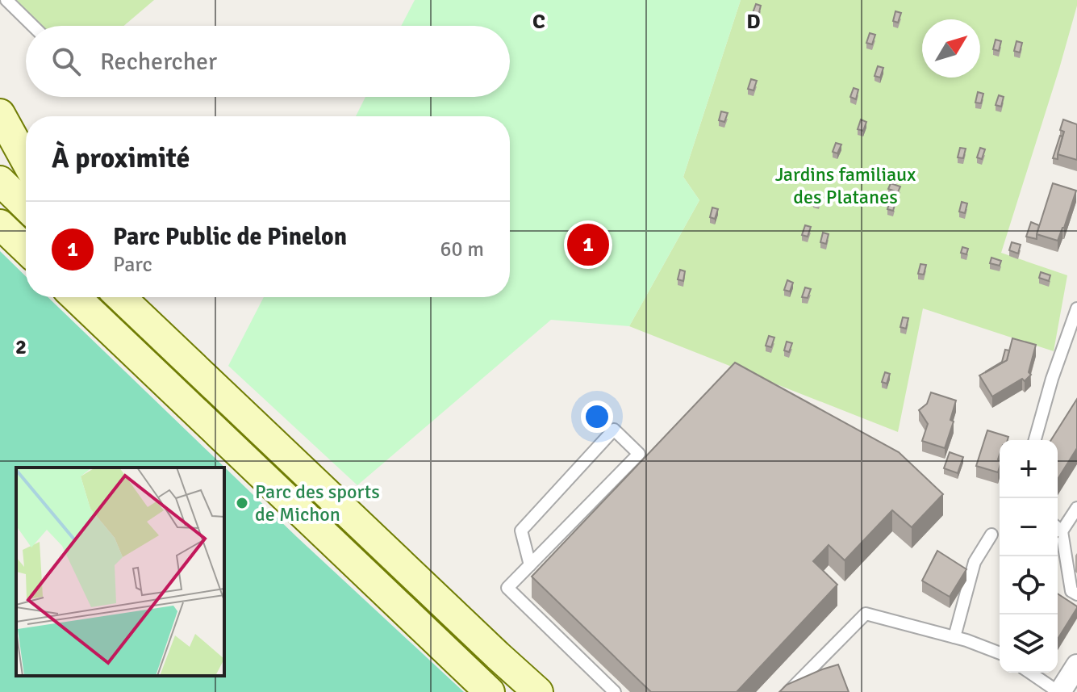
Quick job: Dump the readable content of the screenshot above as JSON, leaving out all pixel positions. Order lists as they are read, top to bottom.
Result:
{
  "parks": ["Jardins familiaux des Platanes"],
  "places": ["Parc des sports de Michon"],
  "north": "top right",
  "page": {
    "search": "Rechercher",
    "heading": "À proximité",
    "list": [
      {
        "mark": "1",
        "name": "Parc Public de Pinelon",
        "note": "Parc",
        "value": "60 m"
      }
    ],
    "pins": "1",
    "map_buttons": ["+", "−"]
  },
  "grid": {
    "columns": ["C", "D"],
    "rows": ["2"]
  }
}
